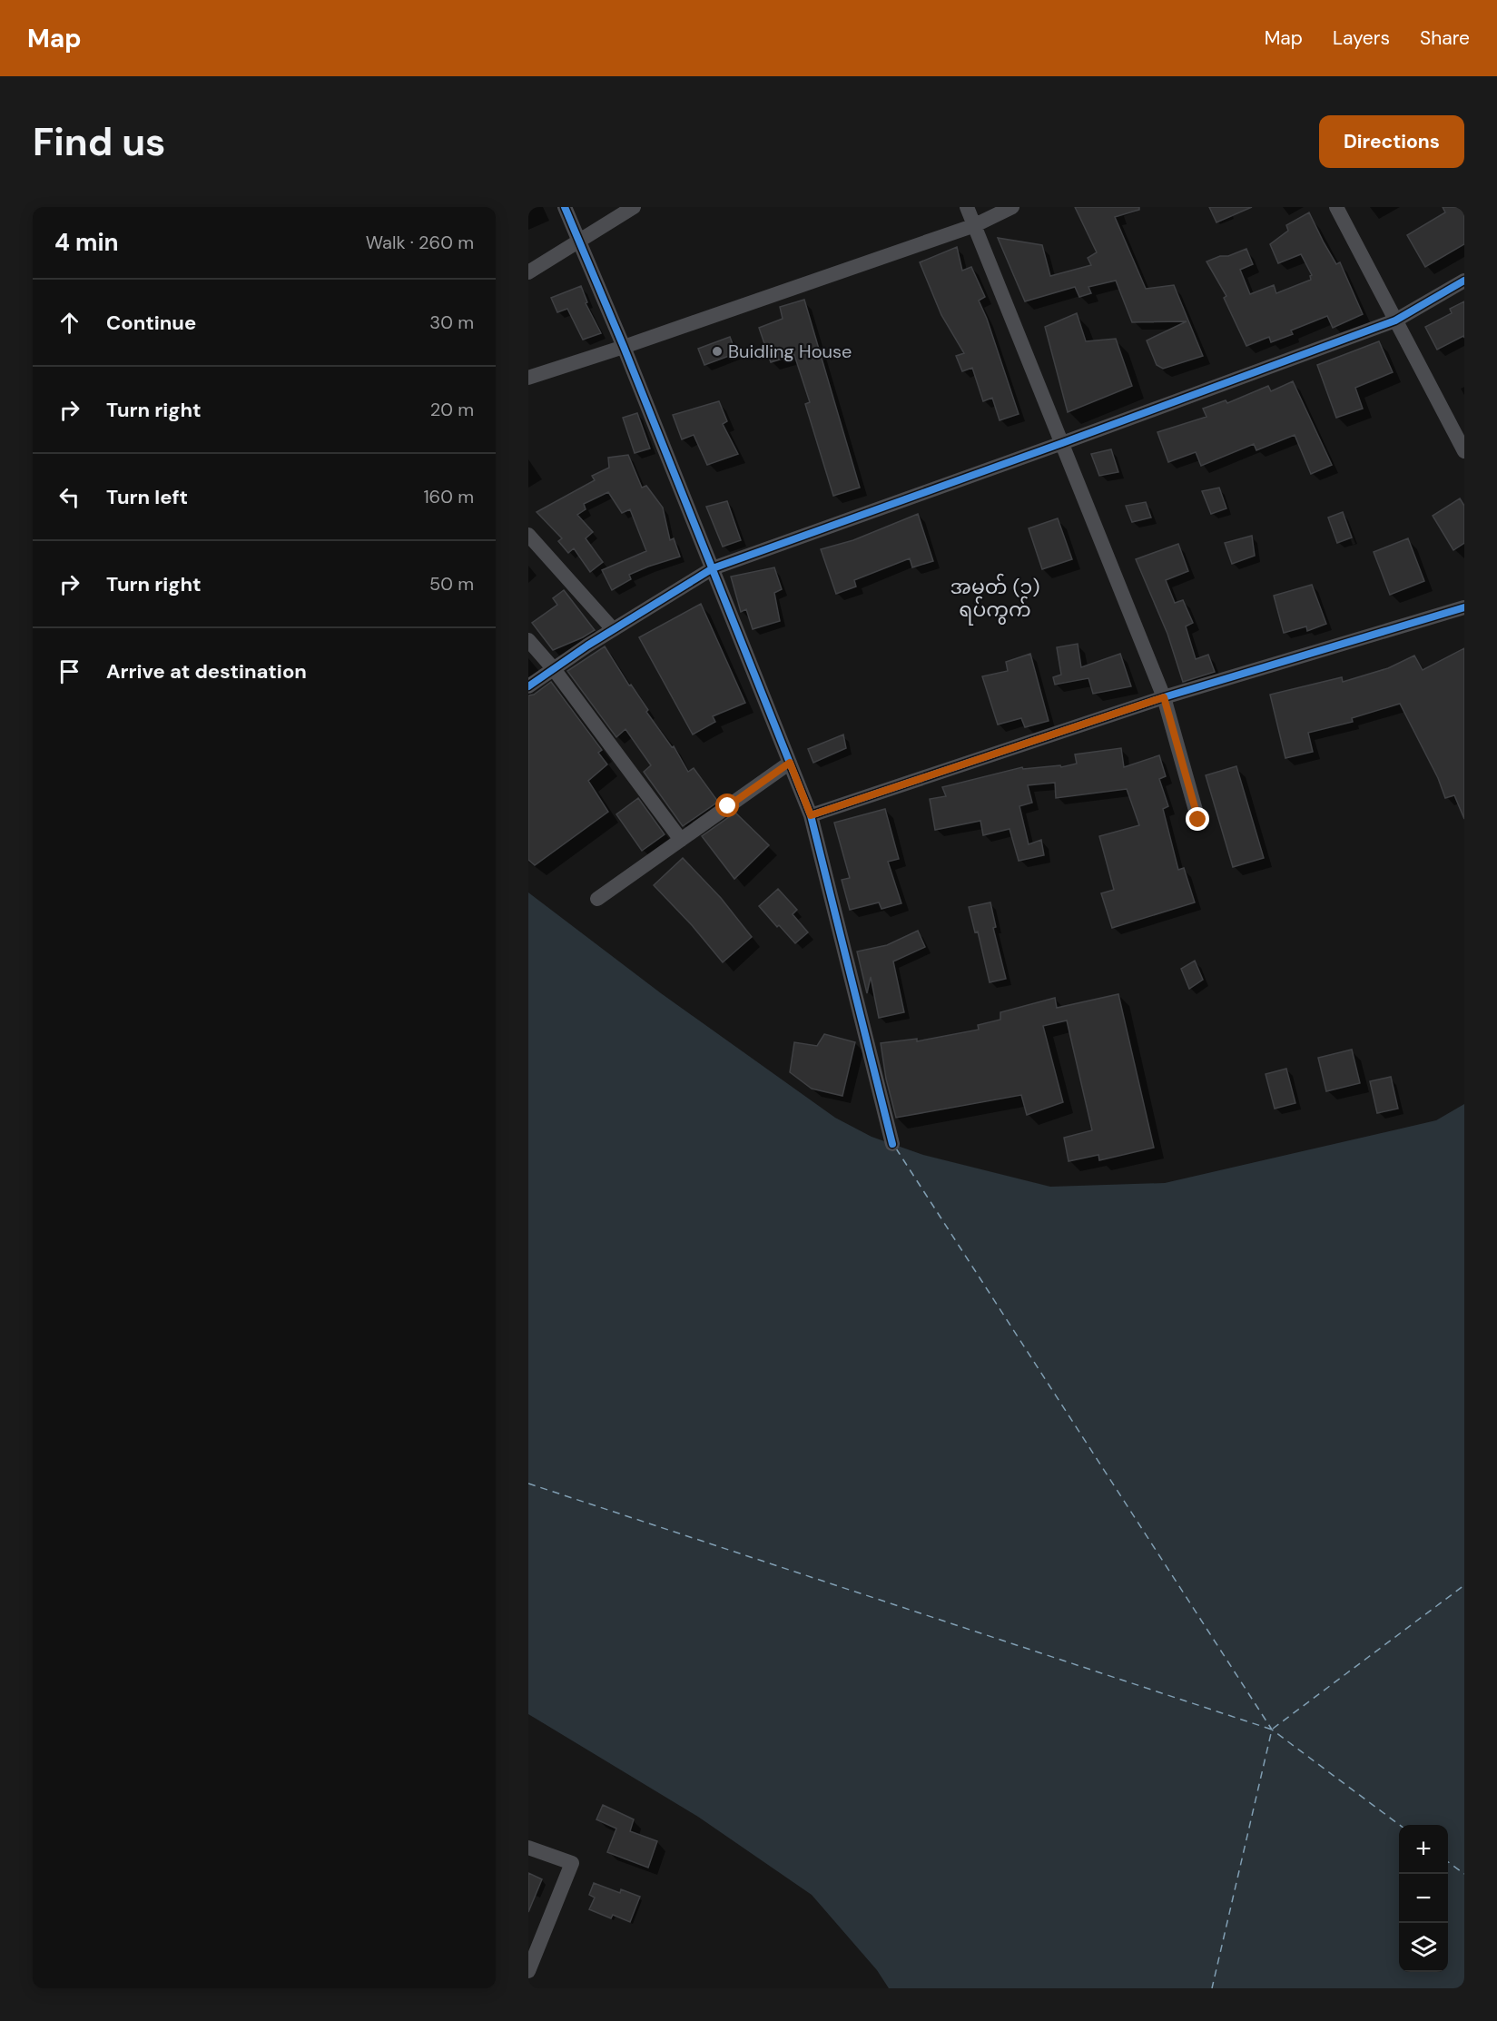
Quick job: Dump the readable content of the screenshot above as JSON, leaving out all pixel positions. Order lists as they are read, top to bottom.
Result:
{
  "districts": ["အမှတ် (၁) ရပ်ကွက်"],
  "places": ["Buidling House"],
  "page": {
    "header": "Map",
    "nav": ["Map", "Layers", "Share"],
    "buttons": "Directions",
    "title": "Find us",
    "heading": ["4 min", "Walk · 260 m"],
    "list": [
      ["Continue", "30 m"],
      ["Turn right", "20 m"],
      ["Turn left", "160 m"],
      ["Turn right", "50 m"],
      "Arrive at destination"
    ],
    "map_buttons": ["+", "−"]
  }
}
